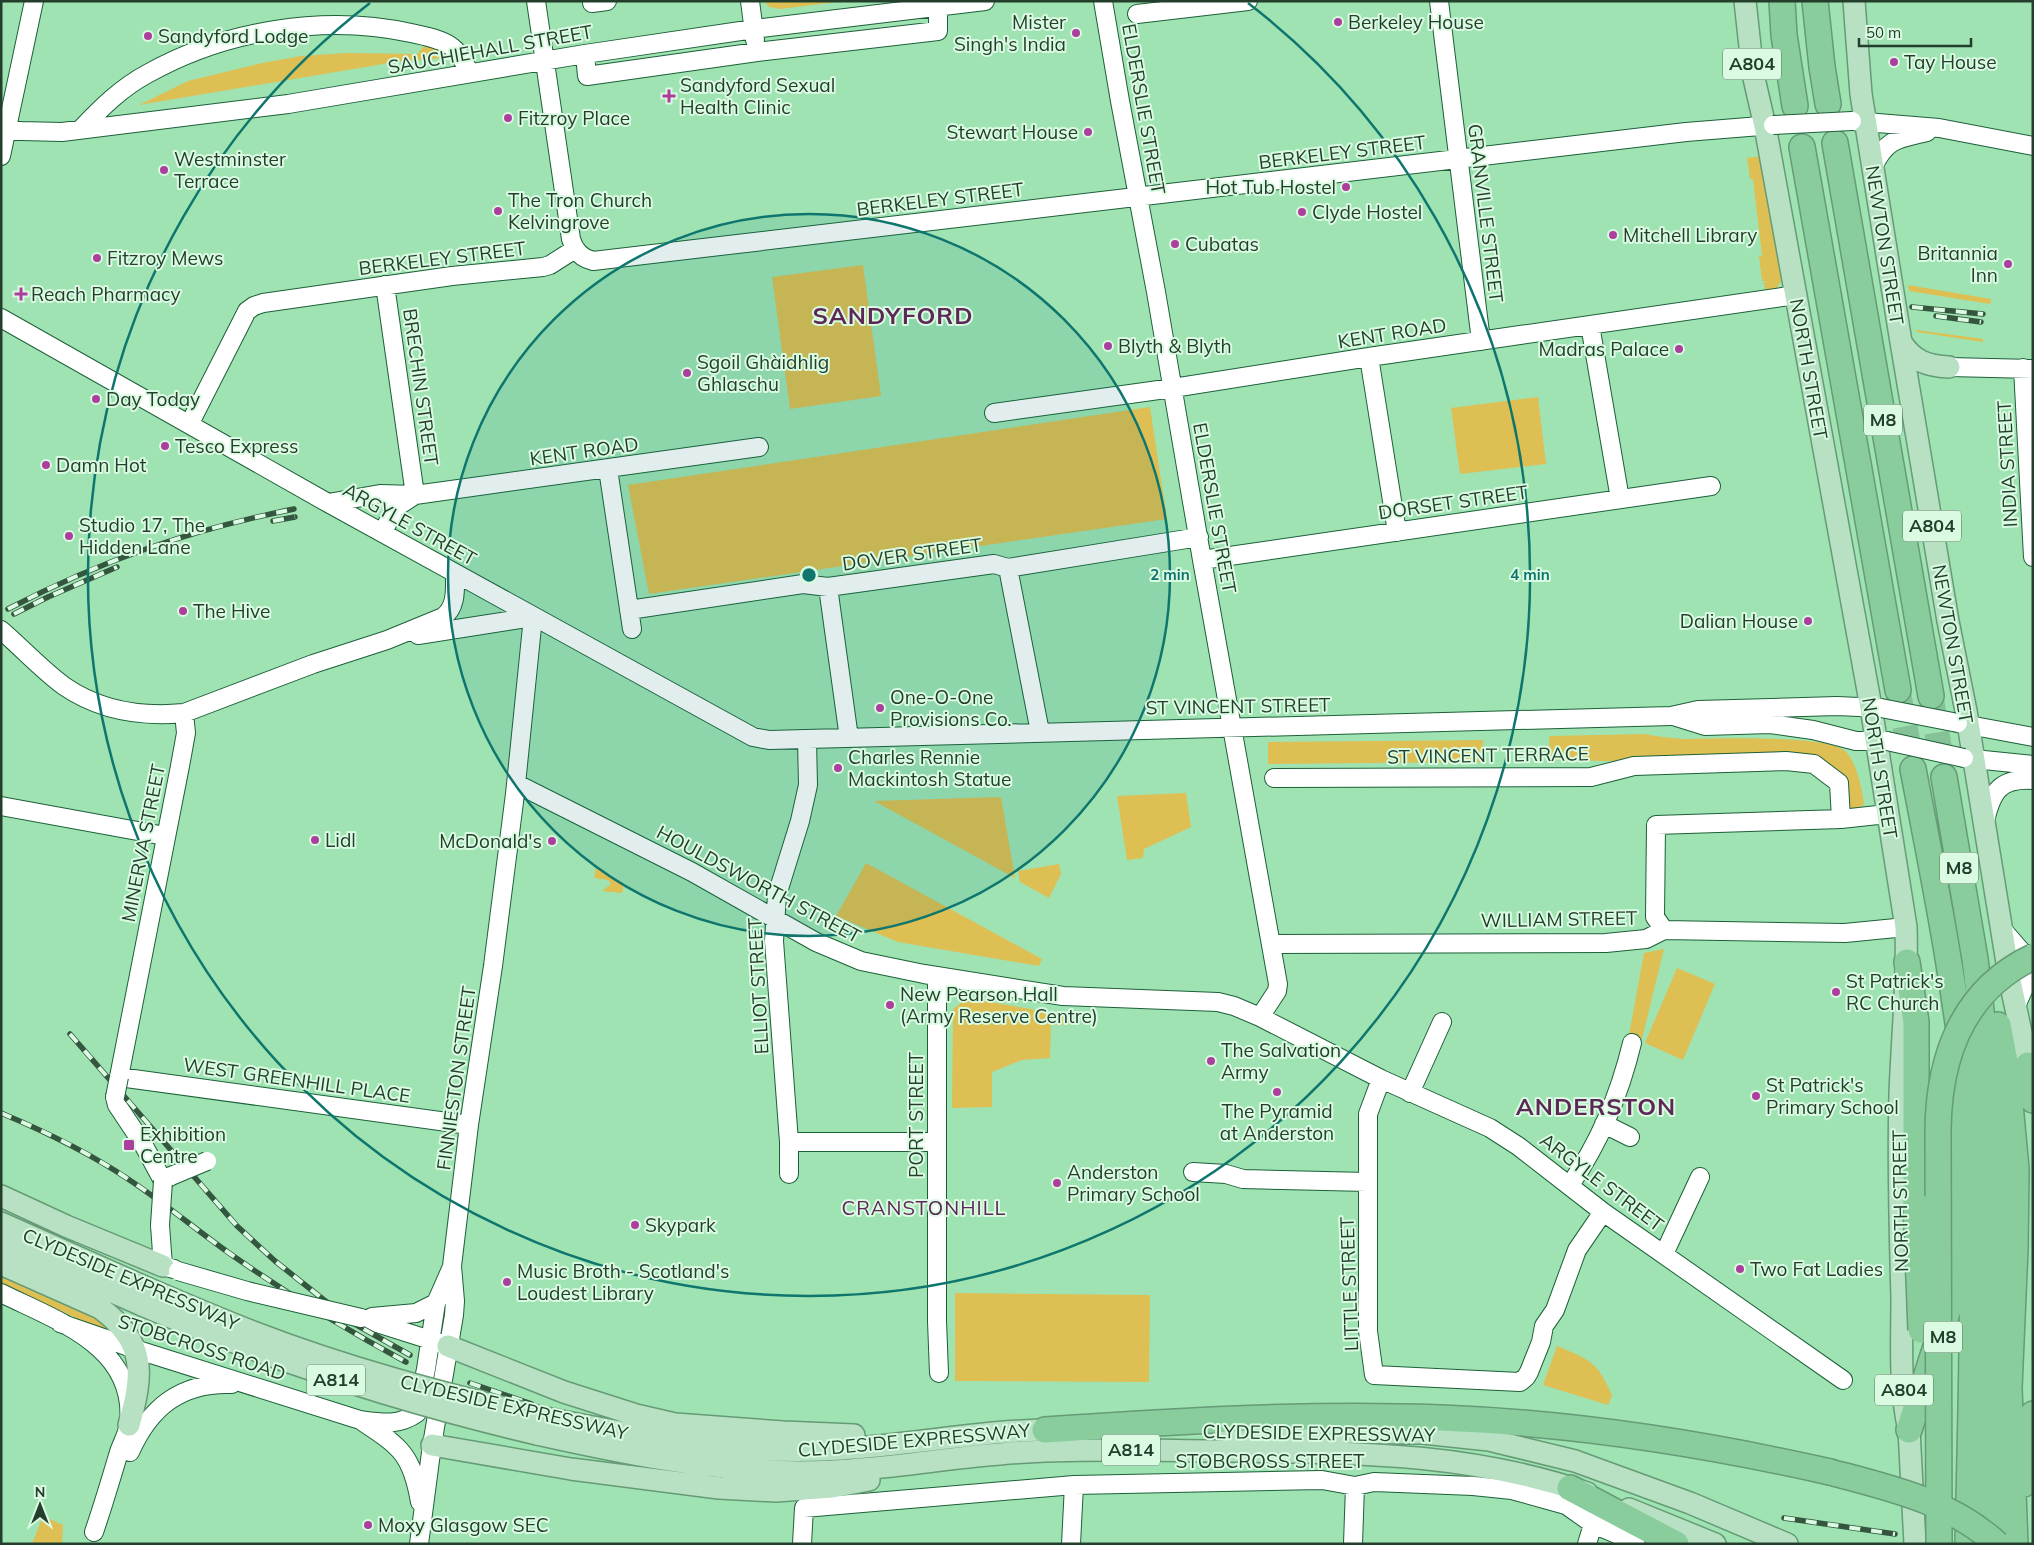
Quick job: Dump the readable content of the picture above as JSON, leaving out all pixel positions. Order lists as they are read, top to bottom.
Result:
{
  "streets": {
    "highway": ["M8"],
    "main road": [
      "A804",
      "NEWTON STREET",
      "NORTH STREET",
      "CLYDESIDE EXPRESSWAY",
      "A814"
    ],
    "street": [
      "SAUCHIEHALL STREET",
      "ELDERSLIE STREET",
      "BERKELEY STREET",
      "GRANVILLE STREET",
      "KENT ROAD",
      "BRECHIN STREET",
      "INDIA STREET",
      "DORSET STREET",
      "ARGYLE STREET",
      "DOVER STREET",
      "ST VINCENT STREET",
      "ST VINCENT TERRACE",
      "MINERVA STREET",
      "HOULDSWORTH STREET",
      "WILLIAM STREET",
      "ELLIOT STREET",
      "FINNIESTON STREET",
      "WEST GREENHILL PLACE",
      "PORT STREET",
      "LITTLE STREET",
      "STOBCROSS ROAD",
      "STOBCROSS STREET"
    ]
  },
  "crossings": [
    ["ELDERSLIE STREET", "BERKELEY STREET"],
    ["ELDERSLIE STREET", "KENT ROAD"],
    ["ELDERSLIE STREET", "DORSET STREET"],
    ["ELDERSLIE STREET", "ARGYLE STREET"],
    ["ELDERSLIE STREET", "DOVER STREET"],
    ["ELDERSLIE STREET", "ST VINCENT STREET"],
    ["ELDERSLIE STREET", "HOULDSWORTH STREET"],
    ["ELDERSLIE STREET", "WILLIAM STREET"],
    ["BERKELEY STREET", "GRANVILLE STREET"],
    ["BERKELEY STREET", "NEWTON STREET"],
    ["BERKELEY STREET", "NORTH STREET"],
    ["BERKELEY STREET", "BRECHIN STREET"],
    ["BERKELEY STREET", "ARGYLE STREET"],
    ["GRANVILLE STREET", "KENT ROAD"],
    ["NEWTON STREET", "ST VINCENT STREET"],
    ["KENT ROAD", "NORTH STREET"],
    ["KENT ROAD", "BRECHIN STREET"],
    ["KENT ROAD", "ARGYLE STREET"],
    ["NORTH STREET", "ST VINCENT STREET"],
    ["NORTH STREET", "WILLIAM STREET"],
    ["ARGYLE STREET", "ST VINCENT STREET"],
    ["ARGYLE STREET", "HOULDSWORTH STREET"],
    ["ARGYLE STREET", "ELLIOT STREET"],
    ["ARGYLE STREET", "FINNIESTON STREET"],
    ["ARGYLE STREET", "LITTLE STREET"],
    ["ST VINCENT STREET", "ELLIOT STREET"],
    ["MINERVA STREET", "WEST GREENHILL PLACE"],
    ["HOULDSWORTH STREET", "ELLIOT STREET"],
    ["HOULDSWORTH STREET", "FINNIESTON STREET"],
    ["HOULDSWORTH STREET", "PORT STREET"],
    ["FINNIESTON STREET", "WEST GREENHILL PLACE"]
  ],
  "districts": ["SANDYFORD", "ANDERSTON", "CRANSTONHILL"],
  "places": {
    "other": [
      "Berkeley House",
      "Mister Singh's India",
      "Sandyford Lodge",
      "Tay House",
      "Fitzroy Place",
      "Stewart House",
      "Westminster Terrace",
      "Hot Tub Hostel",
      "The Tron Church Kelvingrove",
      "Clyde Hostel",
      "Mitchell Library",
      "Cubatas",
      "Fitzroy Mews",
      "Britannia Inn",
      "Blyth & Blyth",
      "Madras Palace",
      "Sgoil Ghàidhlig Ghlaschu",
      "Day Today",
      "Tesco Express",
      "Damn Hot",
      "Studio 17, The Hidden Lane",
      "The Hive",
      "Dalian House",
      "One-O-One Provisions Co.",
      "Charles Rennie Mackintosh Statue",
      "Lidl",
      "McDonald's",
      "St Patrick's RC Church",
      "New Pearson Hall (Army Reserve Centre)",
      "The Salvation Army",
      "The Pyramid at Anderston",
      "St Patrick's Primary School",
      "Anderston Primary School",
      "Skypark",
      "Two Fat Ladies",
      "Music Broth - Scotland's Loudest Library",
      "Moxy Glasgow SEC"
    ],
    "health": ["Sandyford Sexual Health Clinic", "Reach Pharmacy"],
    "transit": ["Exhibition Centre"]
  },
  "scale_bar": "50 m",
  "north": "top",
  "rings": ["2 min", "4 min"]
}
